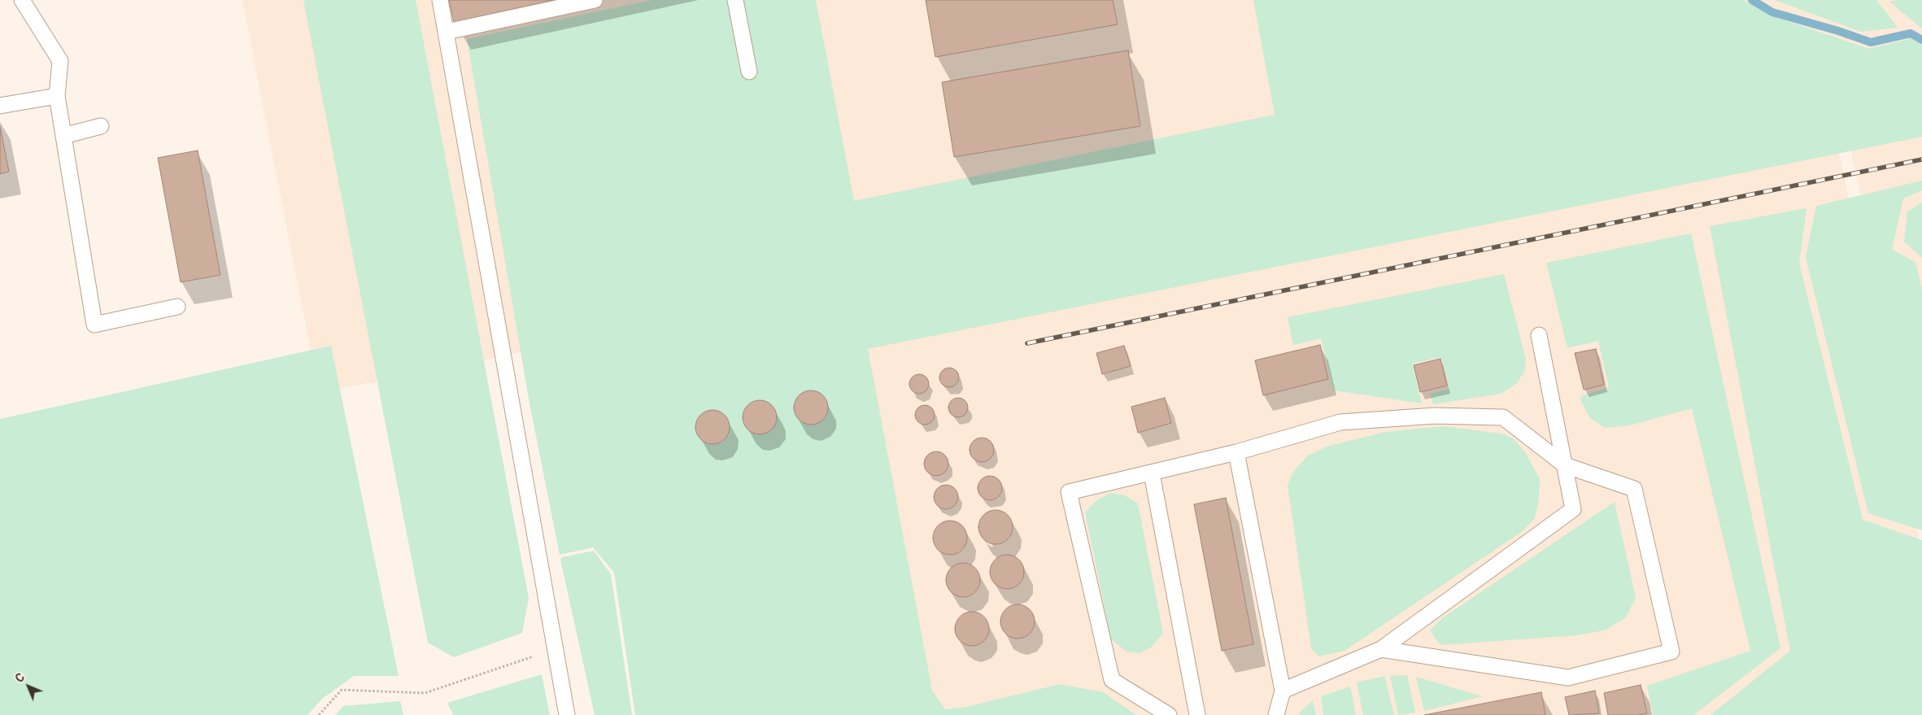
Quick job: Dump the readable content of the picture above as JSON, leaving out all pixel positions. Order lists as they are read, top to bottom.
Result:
{
  "north": "top left"
}
